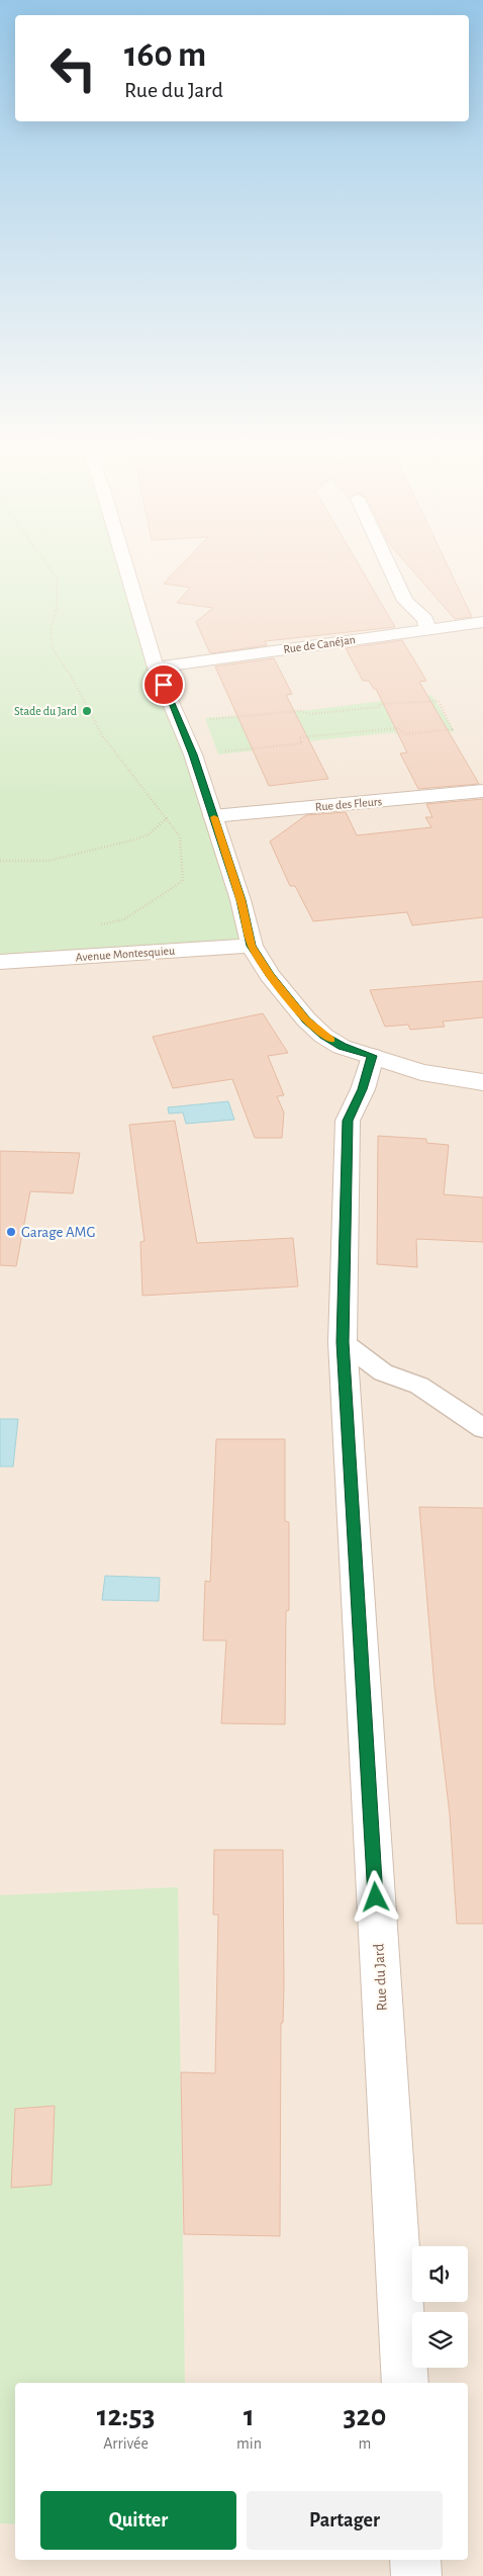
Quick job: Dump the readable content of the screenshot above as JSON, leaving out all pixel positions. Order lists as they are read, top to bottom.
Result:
{
  "streets": {
    "street": [
      "Rue de Canéjan",
      "Rue des Fleurs",
      "Avenue Montesquieu",
      "Rue du Jard"
    ]
  },
  "places": ["Stade du Jard", "Garage AMG"],
  "page": {
    "turn": ["160 m", "Rue du Jard"],
    "eta": [
      "12:53",
      "Arrivée",
      "1",
      "min",
      "320",
      "m"
    ],
    "buttons": ["Quitter", "Partager"]
  }
}
